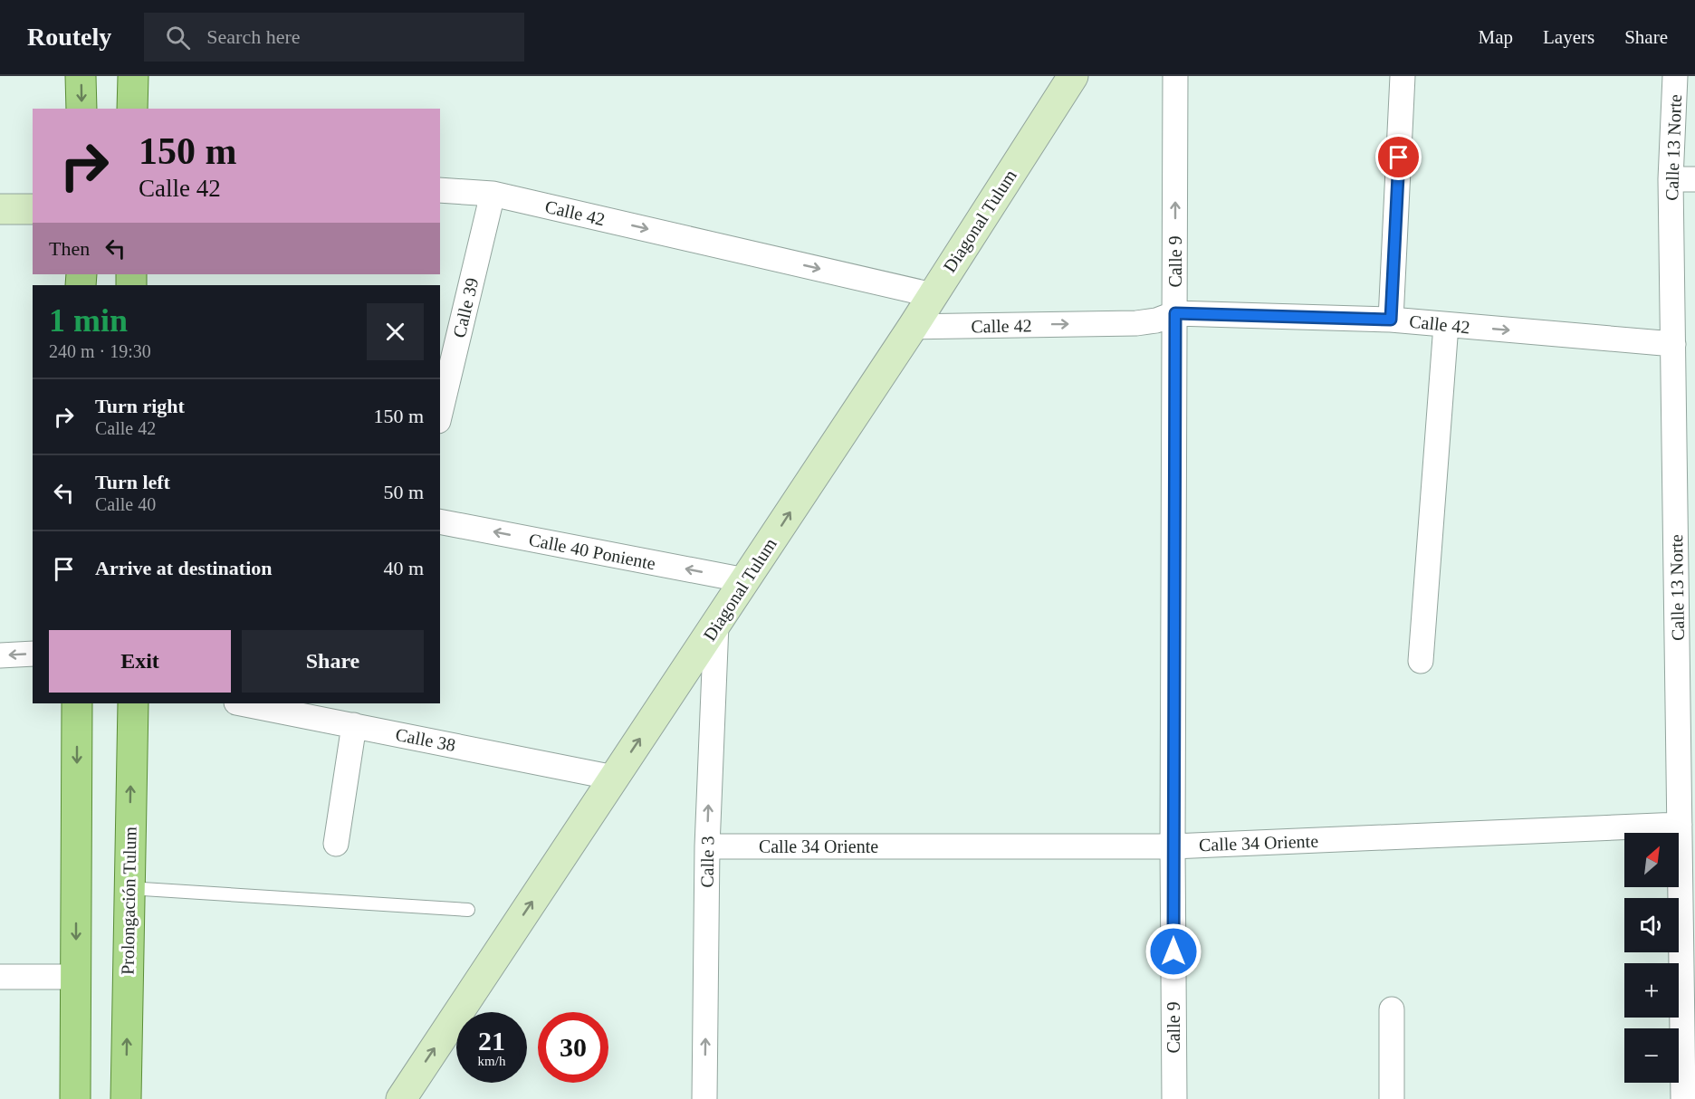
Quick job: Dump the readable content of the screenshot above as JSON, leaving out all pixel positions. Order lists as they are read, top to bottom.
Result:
{
  "streets": {
    "main road": ["Diagonal Tulum", "Prolongación Tulum"],
    "street": [
      "Calle 13 Norte",
      "Calle 42",
      "Calle 9",
      "Calle 39",
      "Calle 40 Poniente",
      "Calle 38",
      "Calle 34 Oriente",
      "Calle 3"
    ]
  },
  "crossings": [
    ["Calle 13 Norte", "Calle 42"],
    ["Calle 13 Norte", "Calle 34 Oriente"],
    ["Calle 42", "Diagonal Tulum"],
    ["Calle 42", "Calle 9"],
    ["Calle 42", "Calle 39"],
    ["Diagonal Tulum", "Calle 40 Poniente"],
    ["Diagonal Tulum", "Calle 38"],
    ["Diagonal Tulum", "Calle 3"],
    ["Calle 9", "Calle 34 Oriente"],
    ["Calle 34 Oriente", "Calle 3"]
  ],
  "one_way": [
    "Calle 42",
    "Diagonal Tulum",
    "Calle 40 Poniente",
    "Calle 3"
  ],
  "north": "top right",
  "page": {
    "header": "Routely",
    "search": "Search here",
    "nav": ["Map", "Layers", "Share"],
    "turn": ["150 m", "Calle 42"],
    "then": "Then",
    "heading": ["1 min", "240 m · 19:30"],
    "list": [
      {
        "name": "Turn right",
        "note": "Calle 42",
        "value": "150 m"
      },
      {
        "name": "Turn left",
        "note": "Calle 40",
        "value": "50 m"
      },
      {
        "name": "Arrive at destination",
        "value": "40 m"
      }
    ],
    "buttons": ["Exit", "Share"],
    "map_buttons": ["+", "−"],
    "speed": "21 km/h",
    "limit": "30"
  }
}
